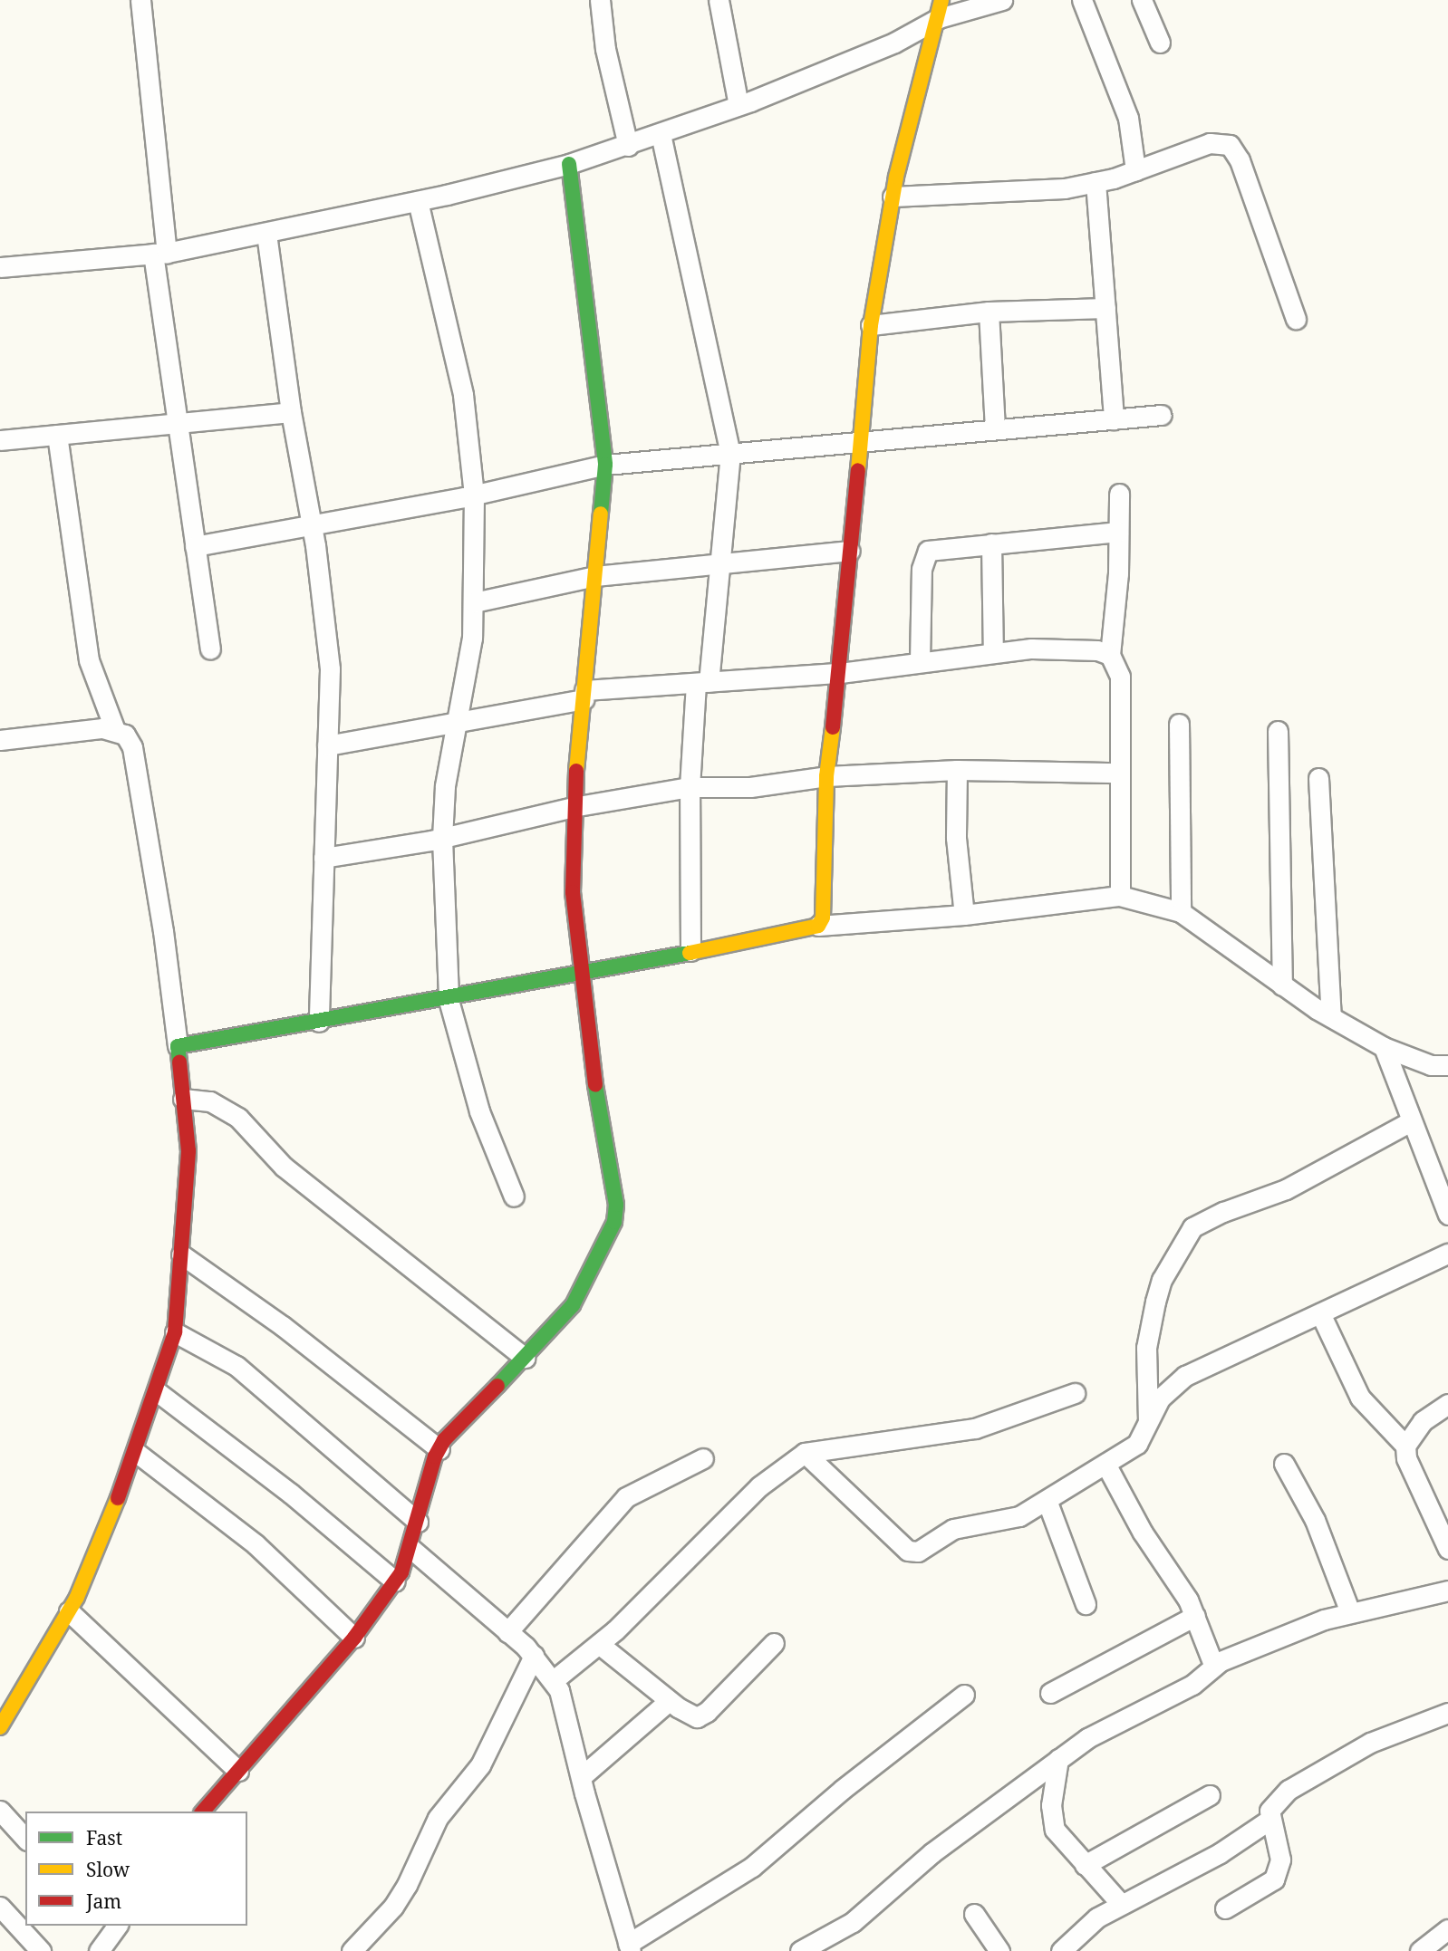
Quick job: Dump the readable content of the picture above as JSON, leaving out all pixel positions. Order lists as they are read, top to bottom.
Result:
{
  "legend": ["Fast", "Slow", "Jam"]
}
